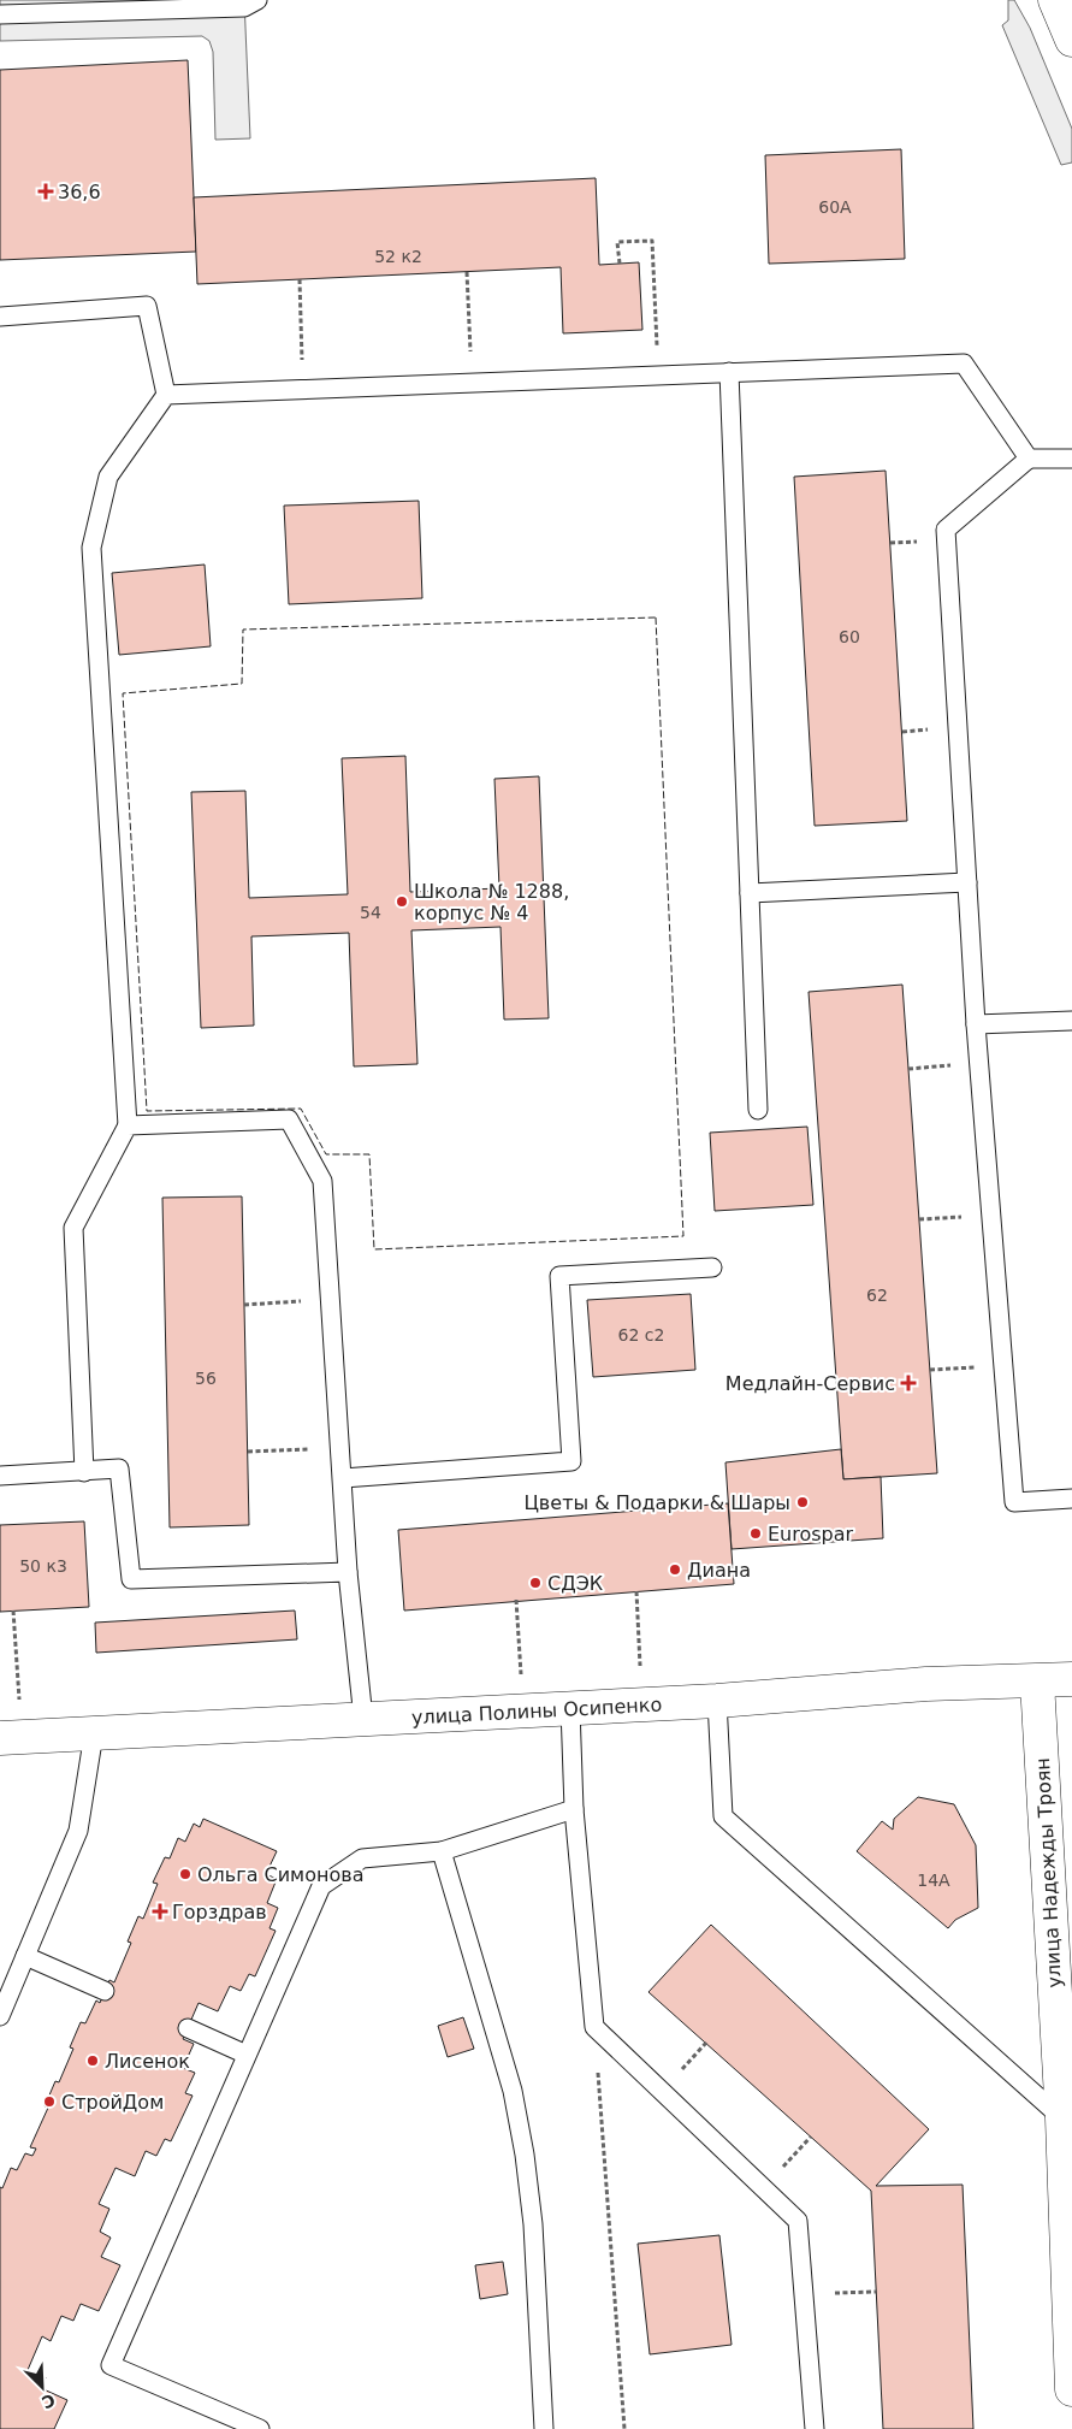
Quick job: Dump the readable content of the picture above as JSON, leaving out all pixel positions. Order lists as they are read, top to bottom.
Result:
{
  "streets": {
    "street": ["улица Полины Осипенко", "улица Надежды Троян"]
  },
  "crossings": [
    ["улица Полины Осипенко", "улица Надежды Троян"]
  ],
  "places": {
    "health": ["36,6", "Медлайн-Сервис", "Горздрав"],
    "other": [
      "Школа № 1288, корпус № 4",
      "Цветы & Подарки & Шары",
      "Eurospar",
      "Диана",
      "СДЭК",
      "Ольга Симонова",
      "Лисенок",
      "СтройДом"
    ]
  },
  "house_numbers": [
    "60А",
    "52 к2",
    "60",
    "54",
    "62",
    "62 с2",
    "56",
    "50 к3",
    "14А"
  ],
  "north": "bottom right"
}
